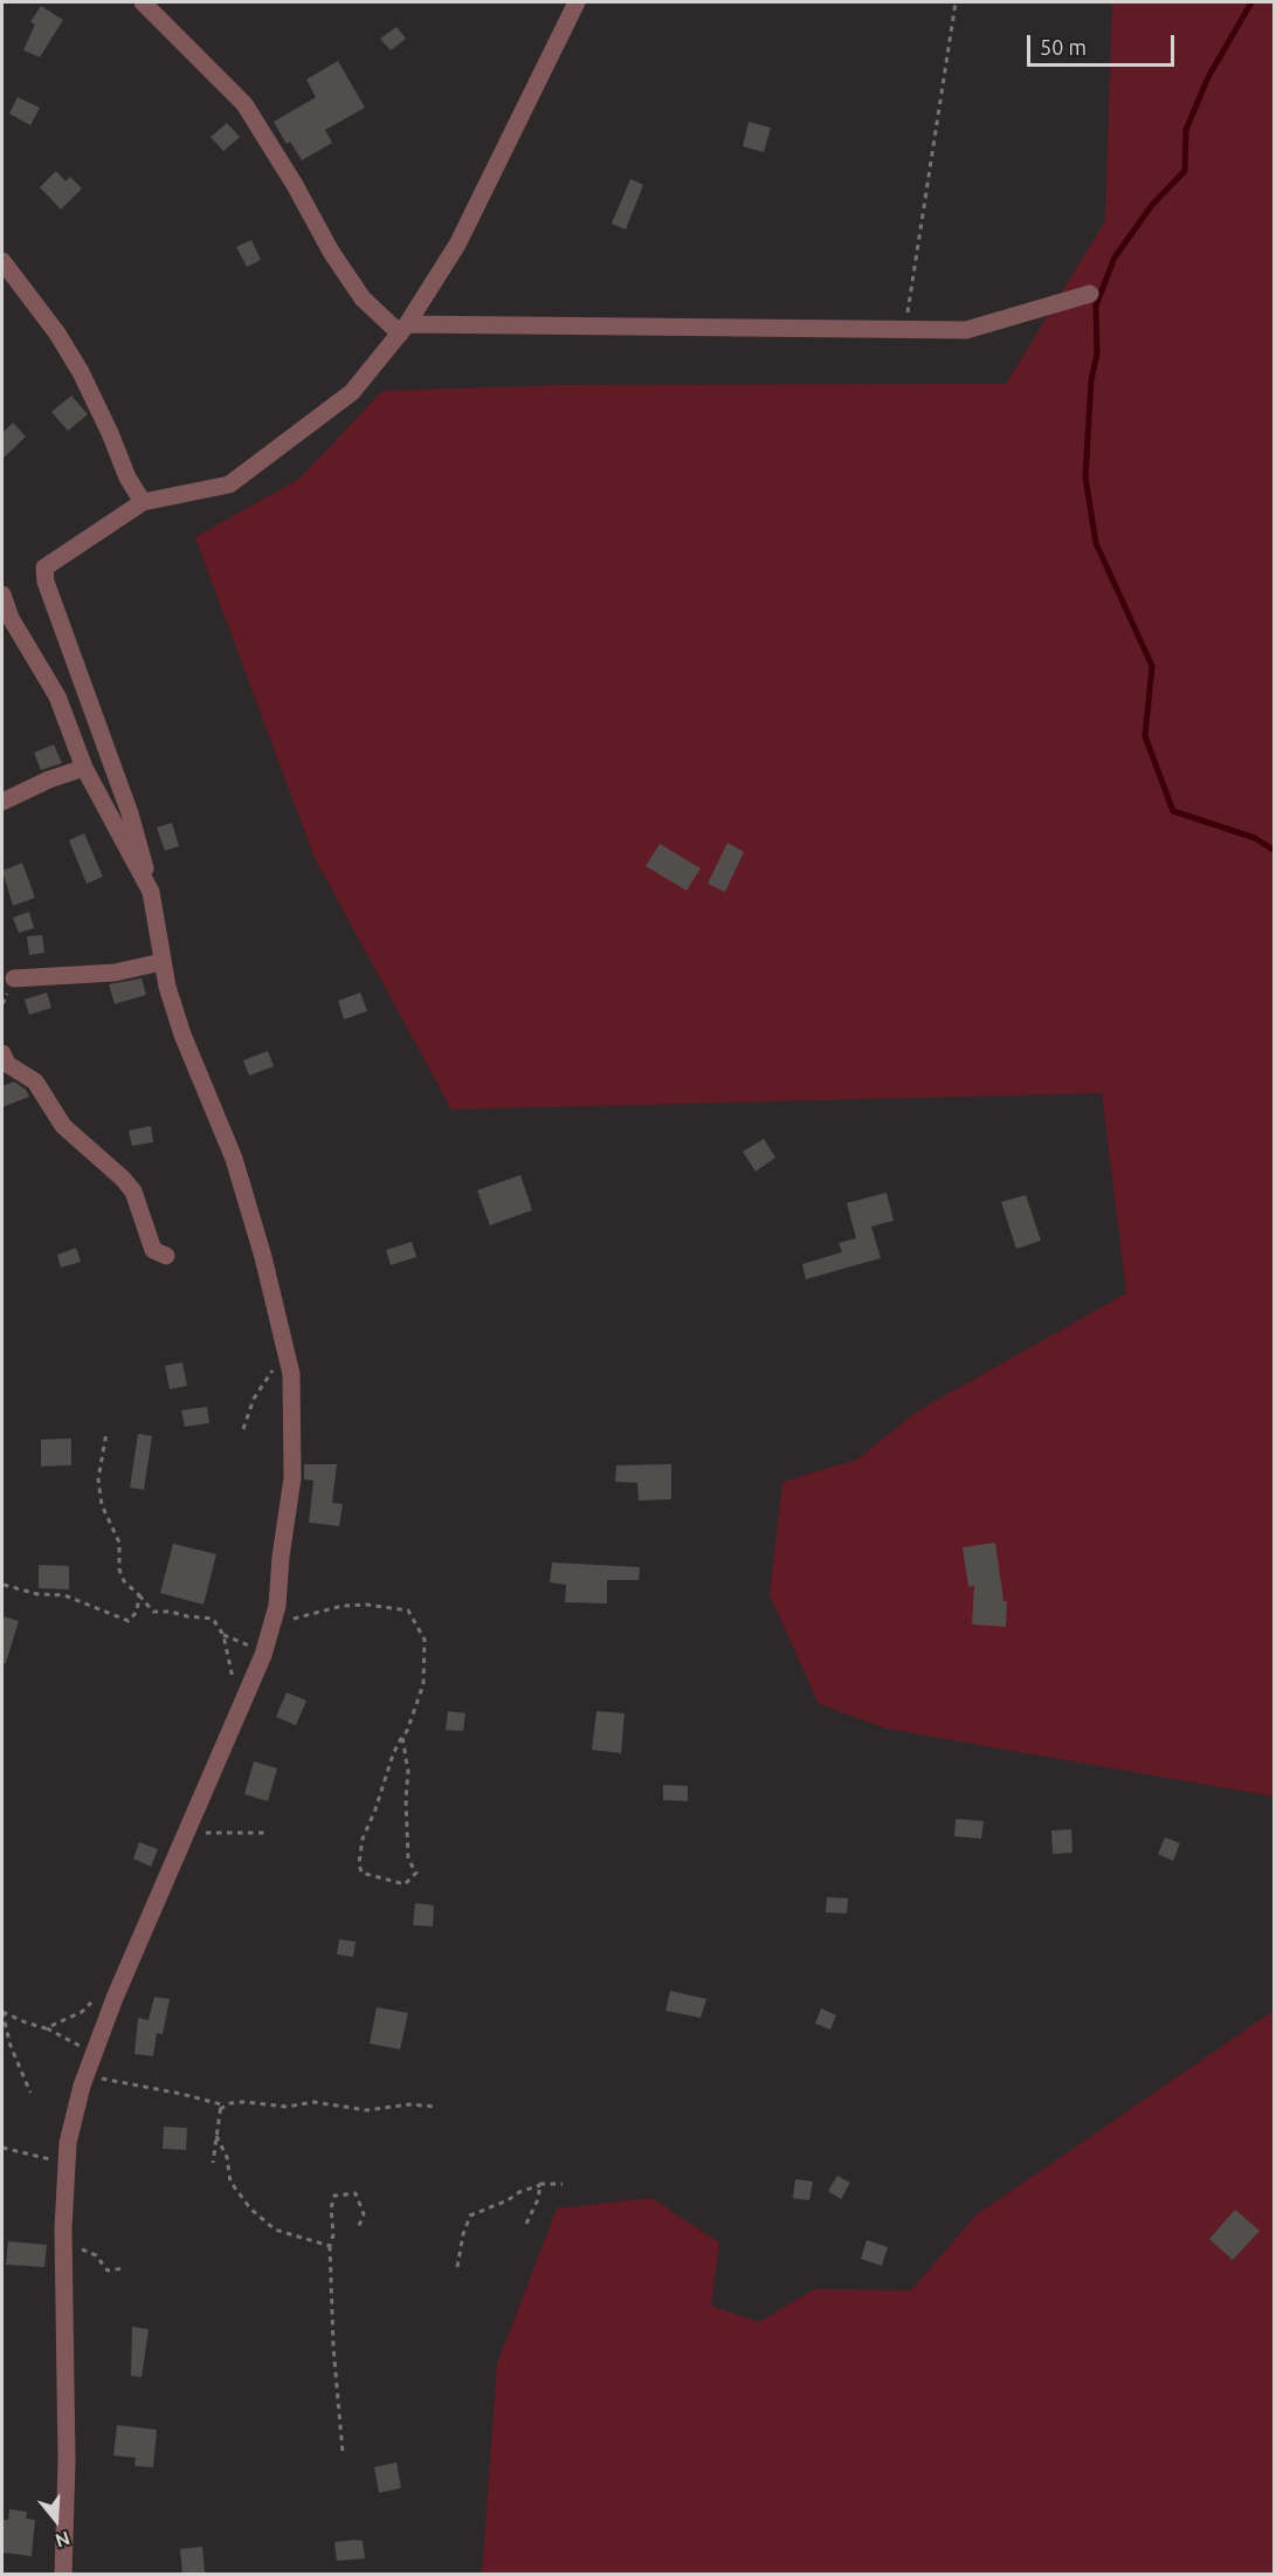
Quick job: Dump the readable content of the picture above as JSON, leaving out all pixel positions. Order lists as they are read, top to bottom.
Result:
{
  "scale_bar": "50 m",
  "north": "bottom"
}
